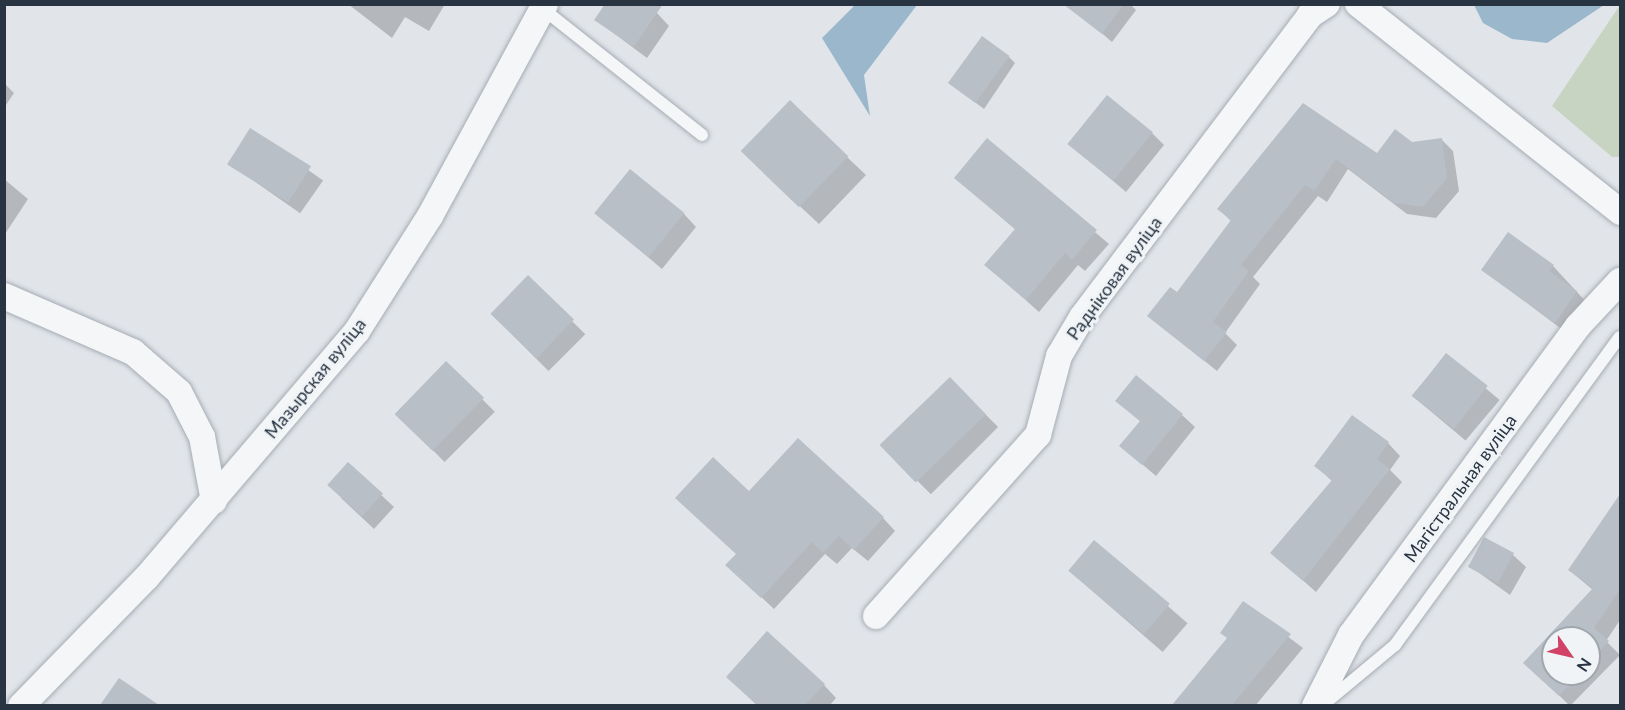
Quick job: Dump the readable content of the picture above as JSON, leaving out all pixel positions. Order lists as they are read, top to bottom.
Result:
{
  "streets": {
    "street": ["Радніковая вуліца", "Мазырская вуліца", "Магістральная вуліца"]
  },
  "north": "bottom right"
}
